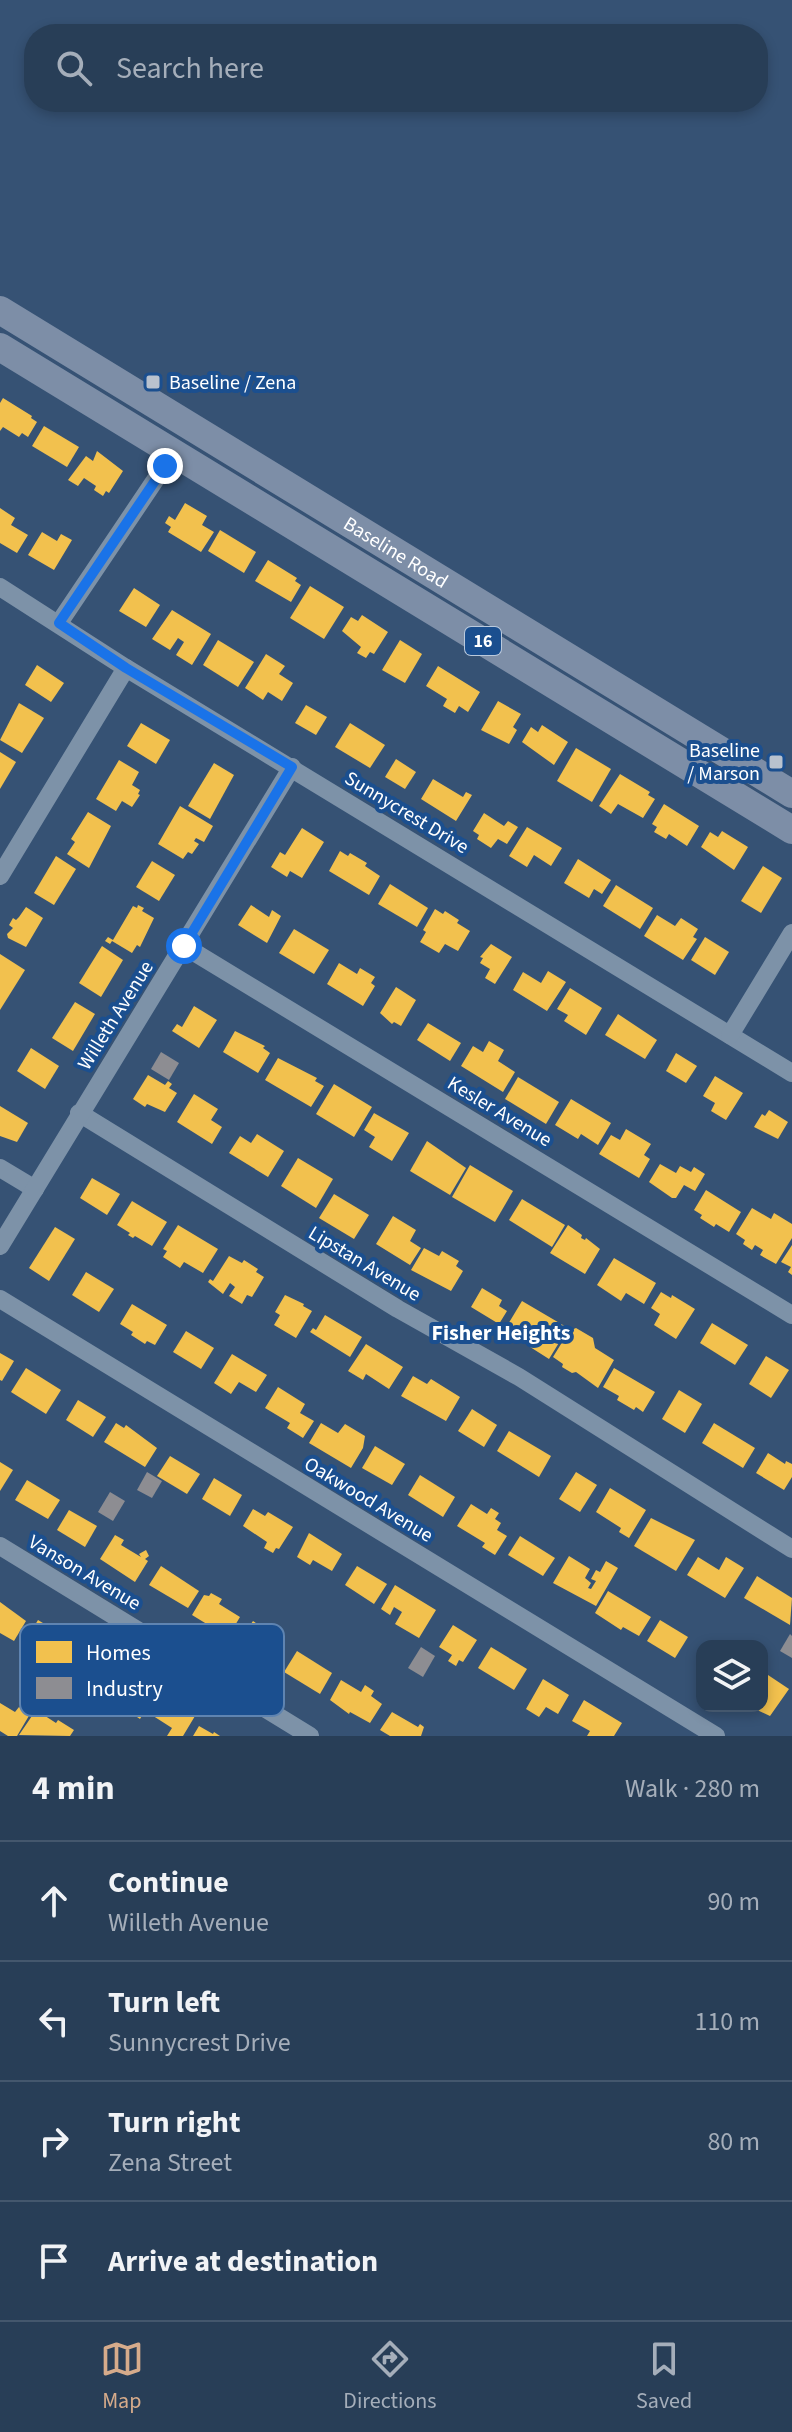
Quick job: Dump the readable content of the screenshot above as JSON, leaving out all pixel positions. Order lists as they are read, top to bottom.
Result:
{
  "streets": {
    "main road": ["Baseline Road", "16"],
    "street": [
      "Sunnycrest Drive",
      "Willeth Avenue",
      "Kesler Avenue",
      "Lipstan Avenue",
      "Oakwood Avenue",
      "Vanson Avenue"
    ]
  },
  "crossings": [
    ["Sunnycrest Drive", "Willeth Avenue"],
    ["Willeth Avenue", "Kesler Avenue"],
    ["Willeth Avenue", "Lipstan Avenue"]
  ],
  "districts": ["Fisher Heights"],
  "places": {
    "transit": ["Baseline / Zena", "Baseline / Marson"]
  },
  "legend": ["Homes", "Industry"],
  "page": {
    "search": "Search here",
    "heading": ["4 min", "Walk · 280 m"],
    "list": [
      ["Continue", "Willeth Avenue", "90 m"],
      ["Turn left", "Sunnycrest Drive", "110 m"],
      ["Turn right", "Zena Street", "80 m"],
      "Arrive at destination"
    ],
    "nav": ["Map", "Directions", "Saved"]
  }
}
